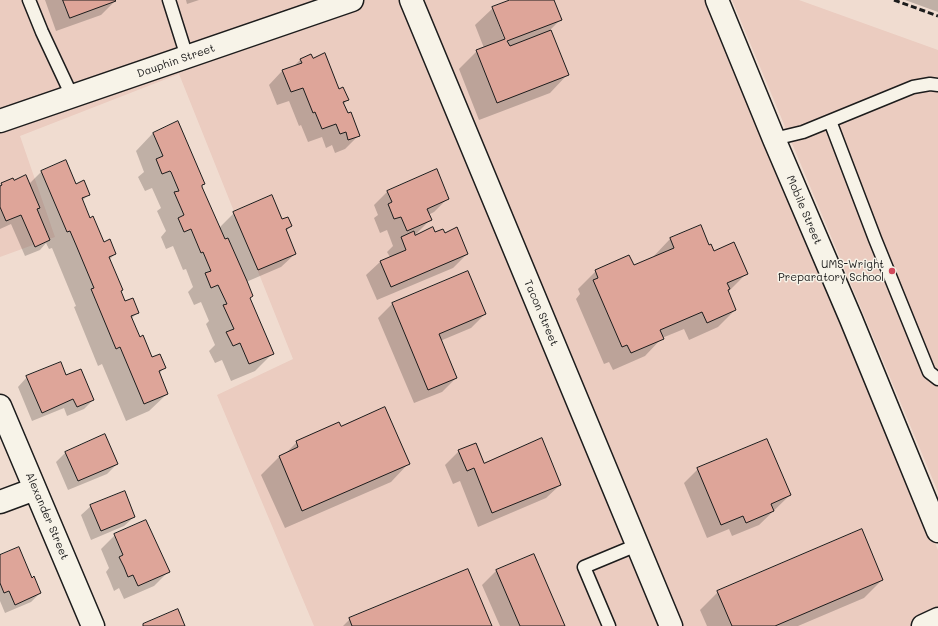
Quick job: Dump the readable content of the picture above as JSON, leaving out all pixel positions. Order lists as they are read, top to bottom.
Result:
{
  "streets": {
    "street": [
      "Dauphin Street",
      "Mobile Street",
      "Tacon Street",
      "Alexander Street"
    ]
  },
  "places": ["UMS-Wright Preparatory School"]
}
